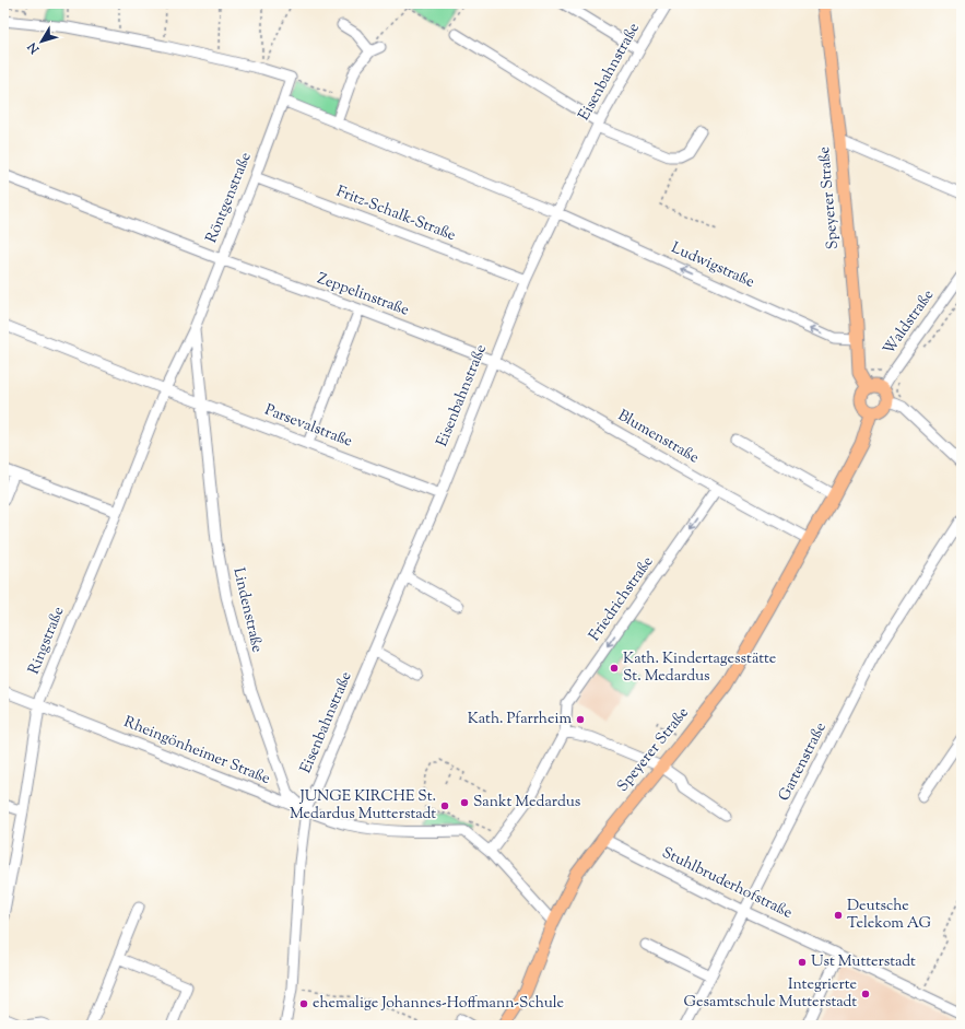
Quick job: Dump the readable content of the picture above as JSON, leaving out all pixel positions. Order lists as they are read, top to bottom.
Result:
{
  "streets": {
    "main road": ["Speyerer Straße"],
    "street": [
      "Eisenbahnstraße",
      "Röntgenstraße",
      "Fritz-Schalk-Straße",
      "Ludwigstraße",
      "Zeppelinstraße",
      "Waldstraße",
      "Parsevalstraße",
      "Blumenstraße",
      "Friedrichstraße",
      "Lindenstraße",
      "Ringstraße",
      "Rheingönheimer Straße",
      "Gartenstraße",
      "Stuhlbruderhofstraße"
    ]
  },
  "crossings": [
    ["Eisenbahnstraße", "Fritz-Schalk-Straße"],
    ["Eisenbahnstraße", "Ludwigstraße"],
    ["Eisenbahnstraße", "Zeppelinstraße"],
    ["Eisenbahnstraße", "Parsevalstraße"],
    ["Eisenbahnstraße", "Blumenstraße"],
    ["Eisenbahnstraße", "Lindenstraße"],
    ["Eisenbahnstraße", "Rheingönheimer Straße"],
    ["Röntgenstraße", "Fritz-Schalk-Straße"],
    ["Röntgenstraße", "Ludwigstraße"],
    ["Röntgenstraße", "Zeppelinstraße"],
    ["Röntgenstraße", "Parsevalstraße"],
    ["Röntgenstraße", "Lindenstraße"],
    ["Röntgenstraße", "Ringstraße"],
    ["Speyerer Straße", "Ludwigstraße"],
    ["Speyerer Straße", "Waldstraße"],
    ["Speyerer Straße", "Blumenstraße"],
    ["Speyerer Straße", "Stuhlbruderhofstraße"],
    ["Zeppelinstraße", "Blumenstraße"],
    ["Parsevalstraße", "Lindenstraße"],
    ["Parsevalstraße", "Ringstraße"],
    ["Blumenstraße", "Friedrichstraße"],
    ["Lindenstraße", "Rheingönheimer Straße"],
    ["Ringstraße", "Rheingönheimer Straße"],
    ["Gartenstraße", "Stuhlbruderhofstraße"]
  ],
  "one_way": ["Ludwigstraße", "Friedrichstraße"],
  "places": [
    "Kath. Kindertagesstätte St. Medardus",
    "Kath. Pfarrheim",
    "Sankt Medardus",
    "JUNGE KIRCHE St. Medardus Mutterstadt",
    "Deutsche Telekom AG",
    "Ust Mutterstadt",
    "Integrierte Gesamtschule Mutterstadt",
    "ehemalige Johannes-Hoffmann-Schule"
  ],
  "north": "bottom left"
}
